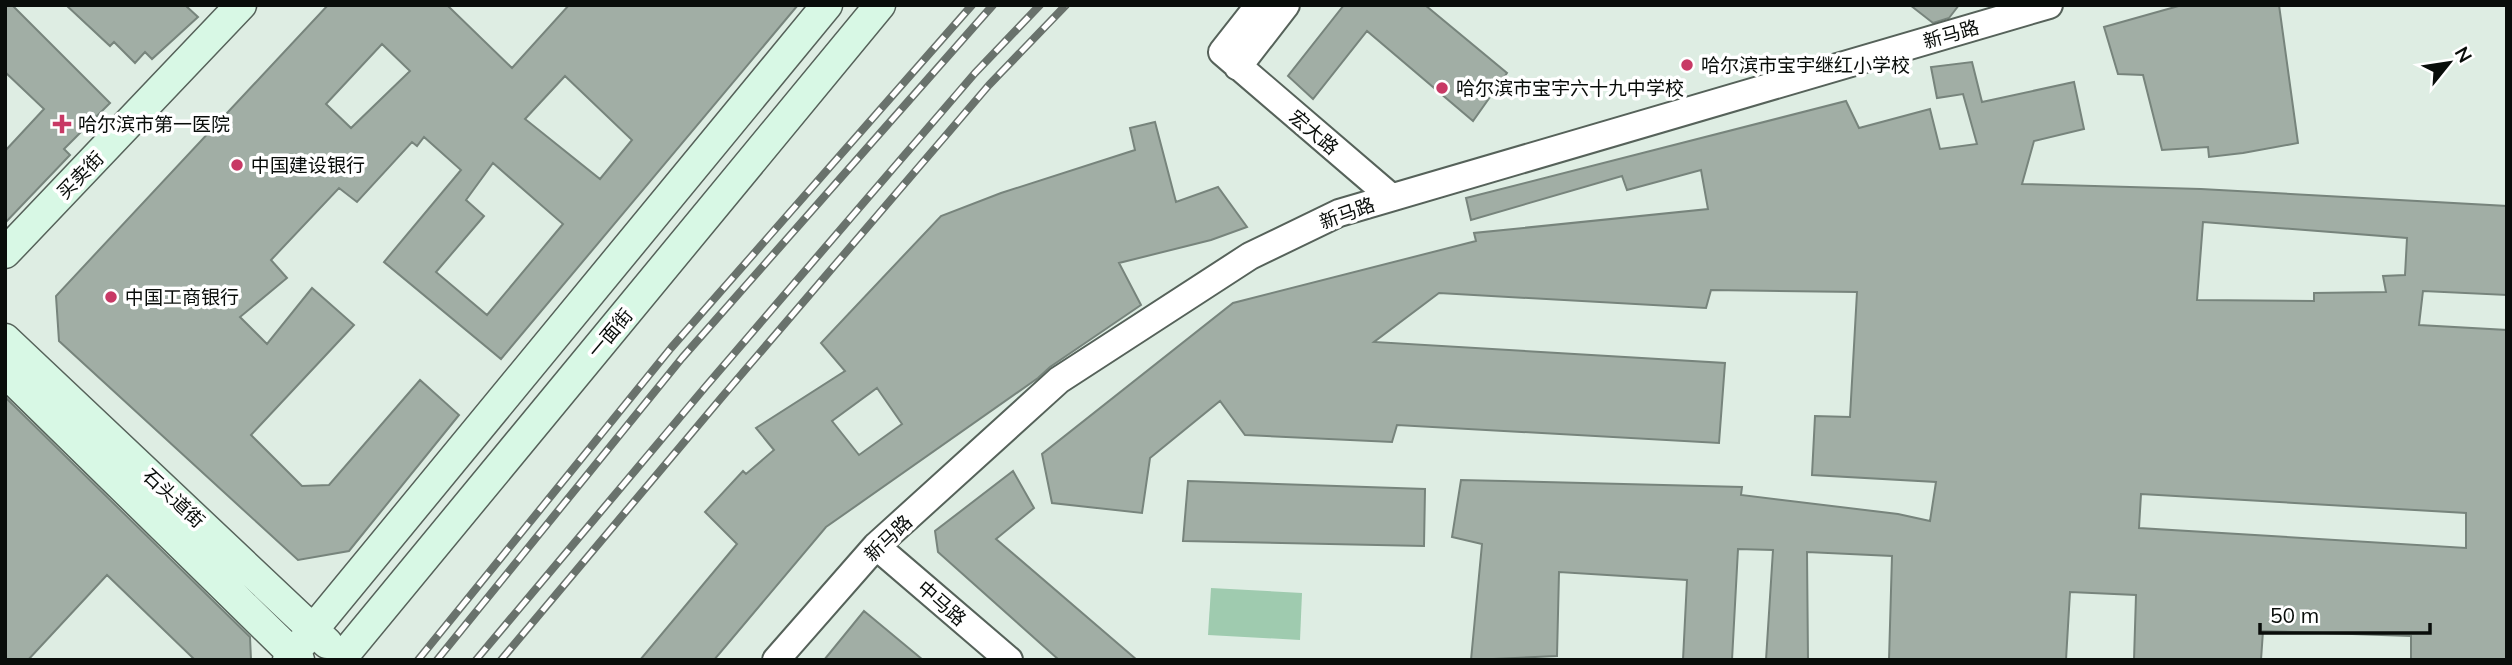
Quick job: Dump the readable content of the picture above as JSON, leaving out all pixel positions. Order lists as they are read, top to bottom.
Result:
{
  "streets": {
    "main road": ["买卖街", "一面街", "石头道街"],
    "street": ["新马路", "宏大路", "中马路"]
  },
  "crossings": [
    ["新马路", "宏大路"],
    ["新马路", "中马路"],
    ["一面街", "石头道街"]
  ],
  "places": {
    "other": [
      "哈尔滨市宝宇继红小学校",
      "哈尔滨市宝宇六十九中学校",
      "中国建设银行",
      "中国工商银行"
    ],
    "health": ["哈尔滨市第一医院"]
  },
  "scale_bar": "50 m",
  "north": "top right"
}
